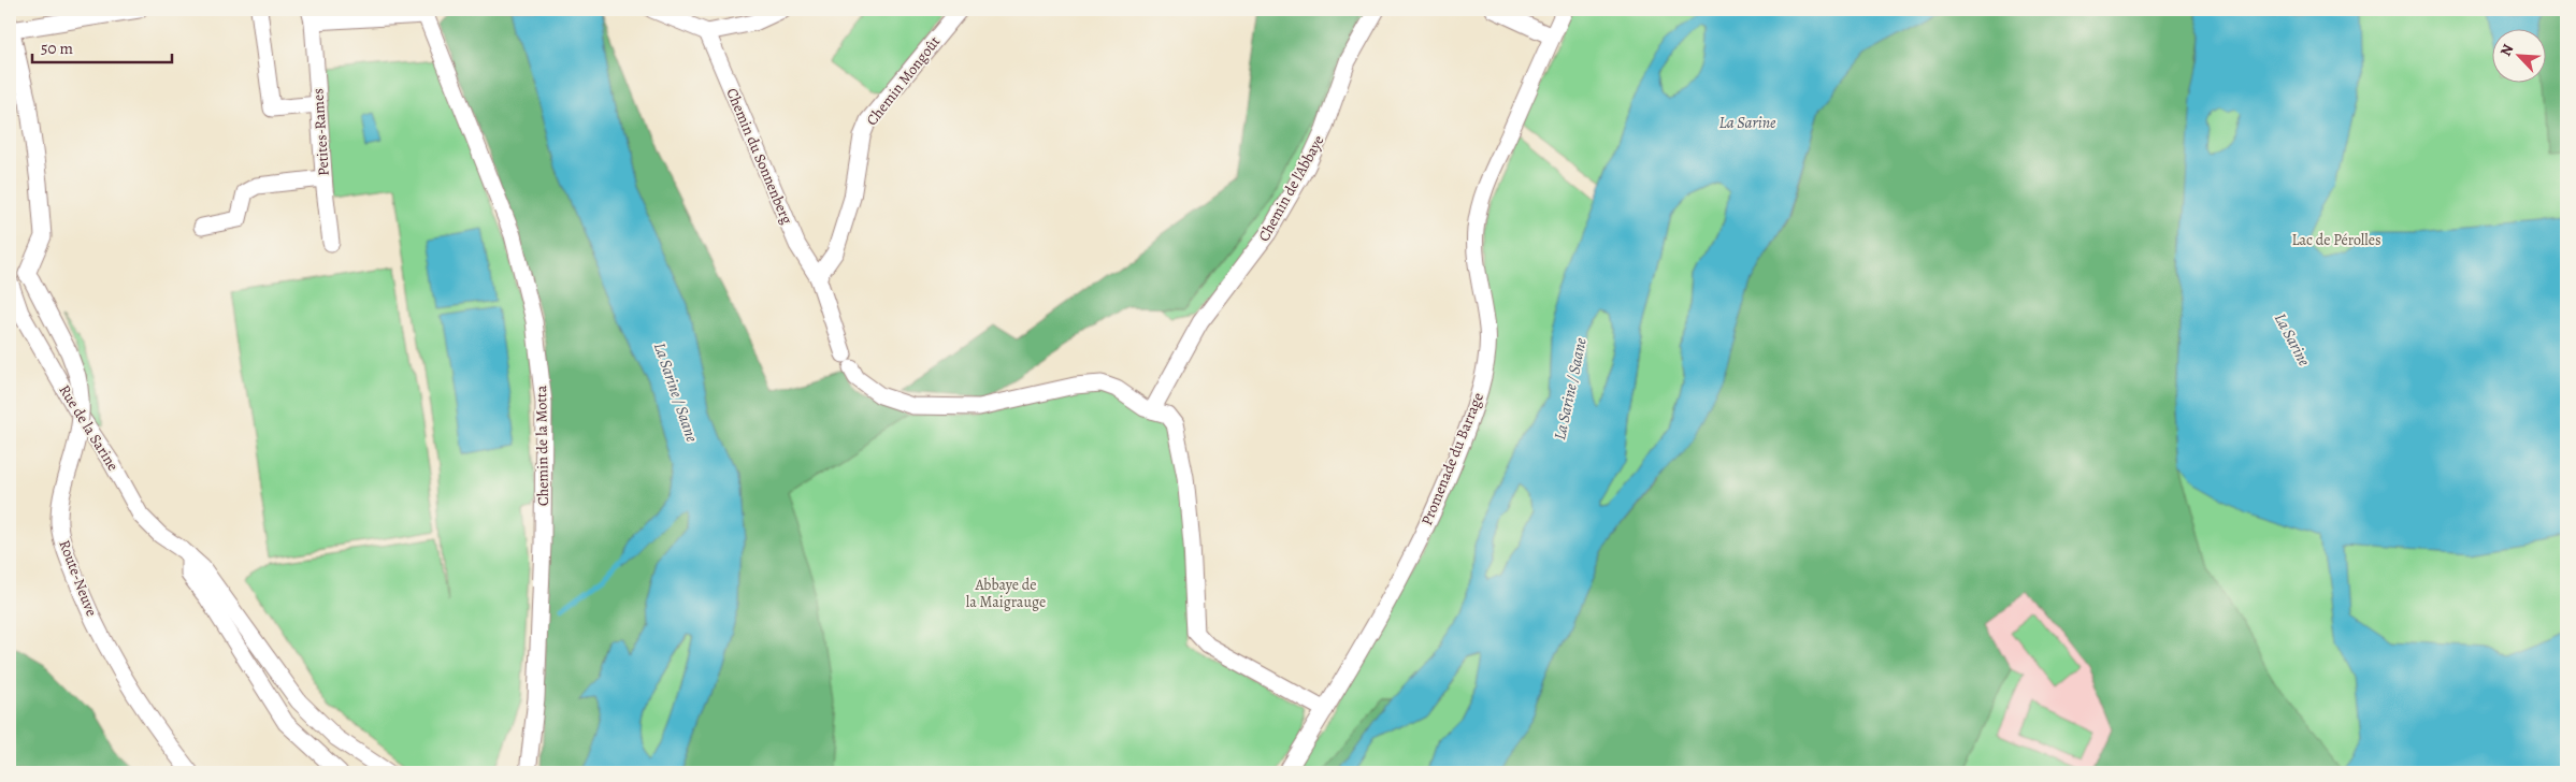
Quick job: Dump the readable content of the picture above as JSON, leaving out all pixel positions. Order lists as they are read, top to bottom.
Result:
{
  "streets": {
    "street": [
      "Chemin Mongoût",
      "Petites-Rames",
      "Chemin du Sonnenberg",
      "Chemin de l'Abbaye",
      "Rue de la Sarine",
      "Chemin de la Motta",
      "Promenade du Barrage",
      "Route-Neuve"
    ]
  },
  "crossings": [
    ["Chemin Mongoût", "Chemin du Sonnenberg"],
    ["Petites-Rames", "Chemin de la Motta"]
  ],
  "water": ["La Sarine", "La Sarine / Saane"],
  "parks": ["Lac de Pérolles", "Abbaye de la Maigrauge"],
  "scale_bar": "50 m",
  "north": "top left"
}
